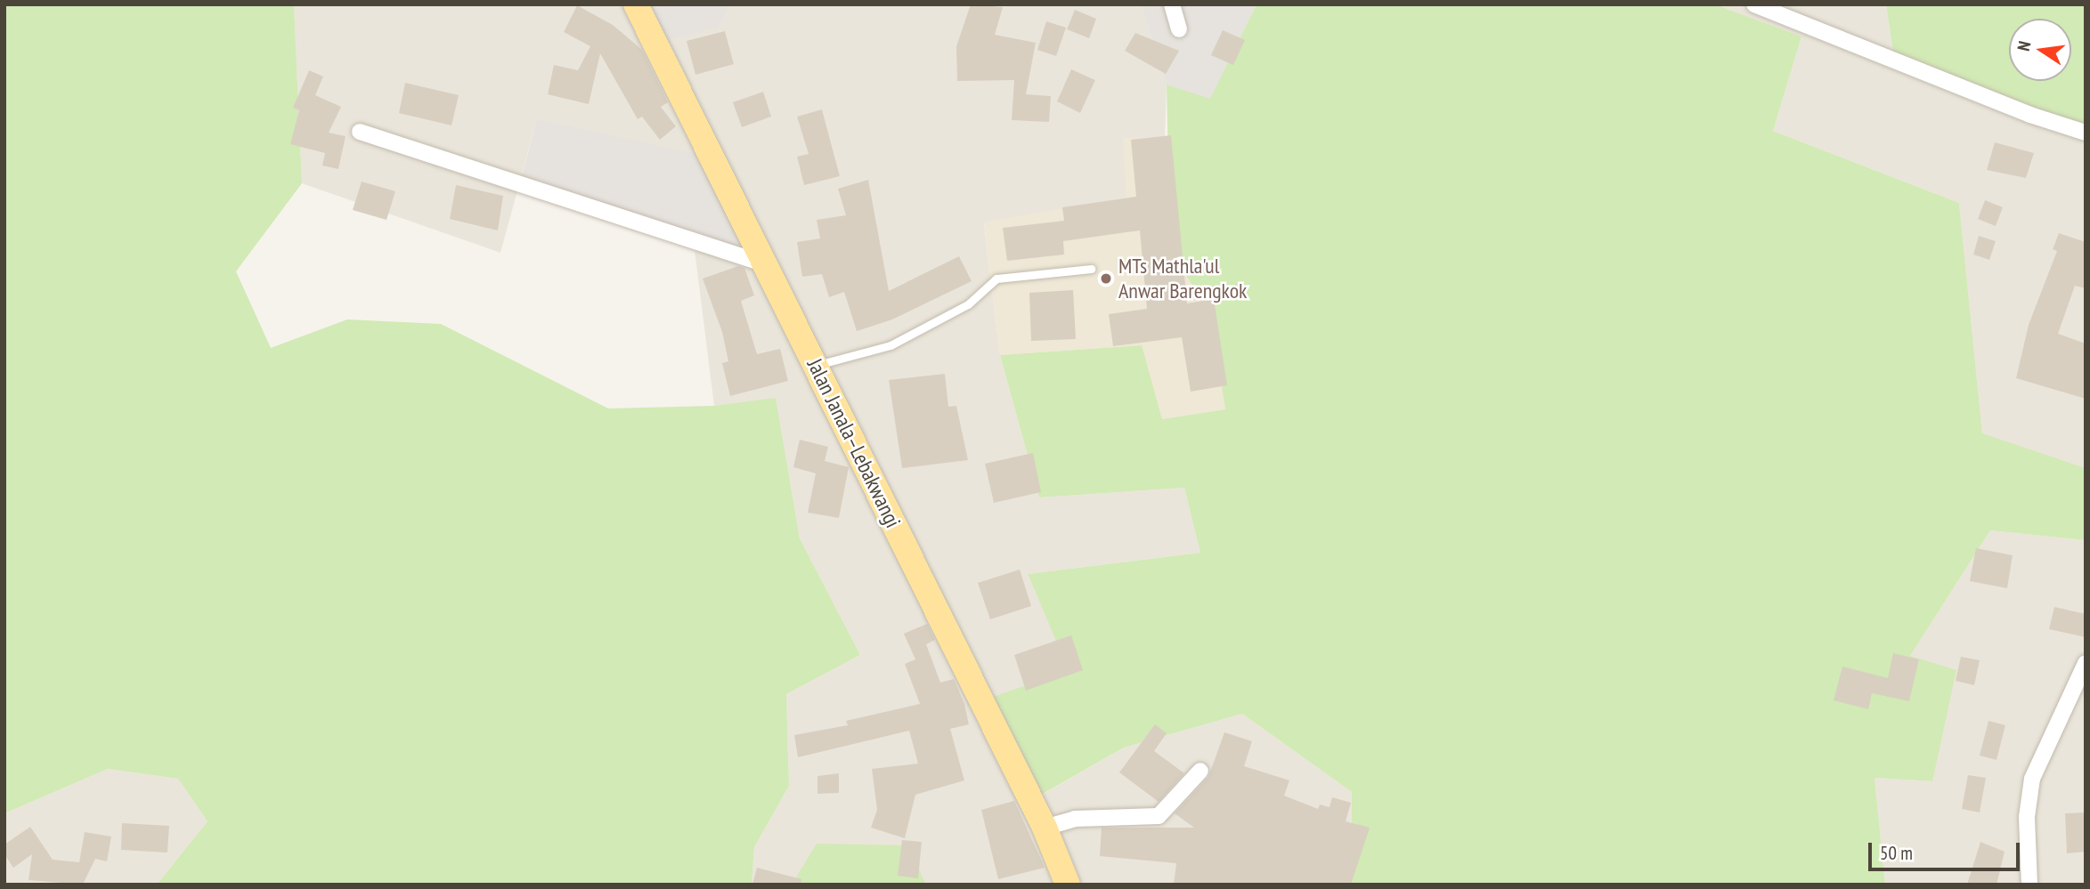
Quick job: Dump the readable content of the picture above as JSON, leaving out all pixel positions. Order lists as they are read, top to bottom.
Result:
{
  "streets": {
    "main road": ["Jalan Janala–Lebakwangi"]
  },
  "places": ["MTs Mathla'ul Anwar Barengkok"],
  "scale_bar": "50 m",
  "north": "left"
}
